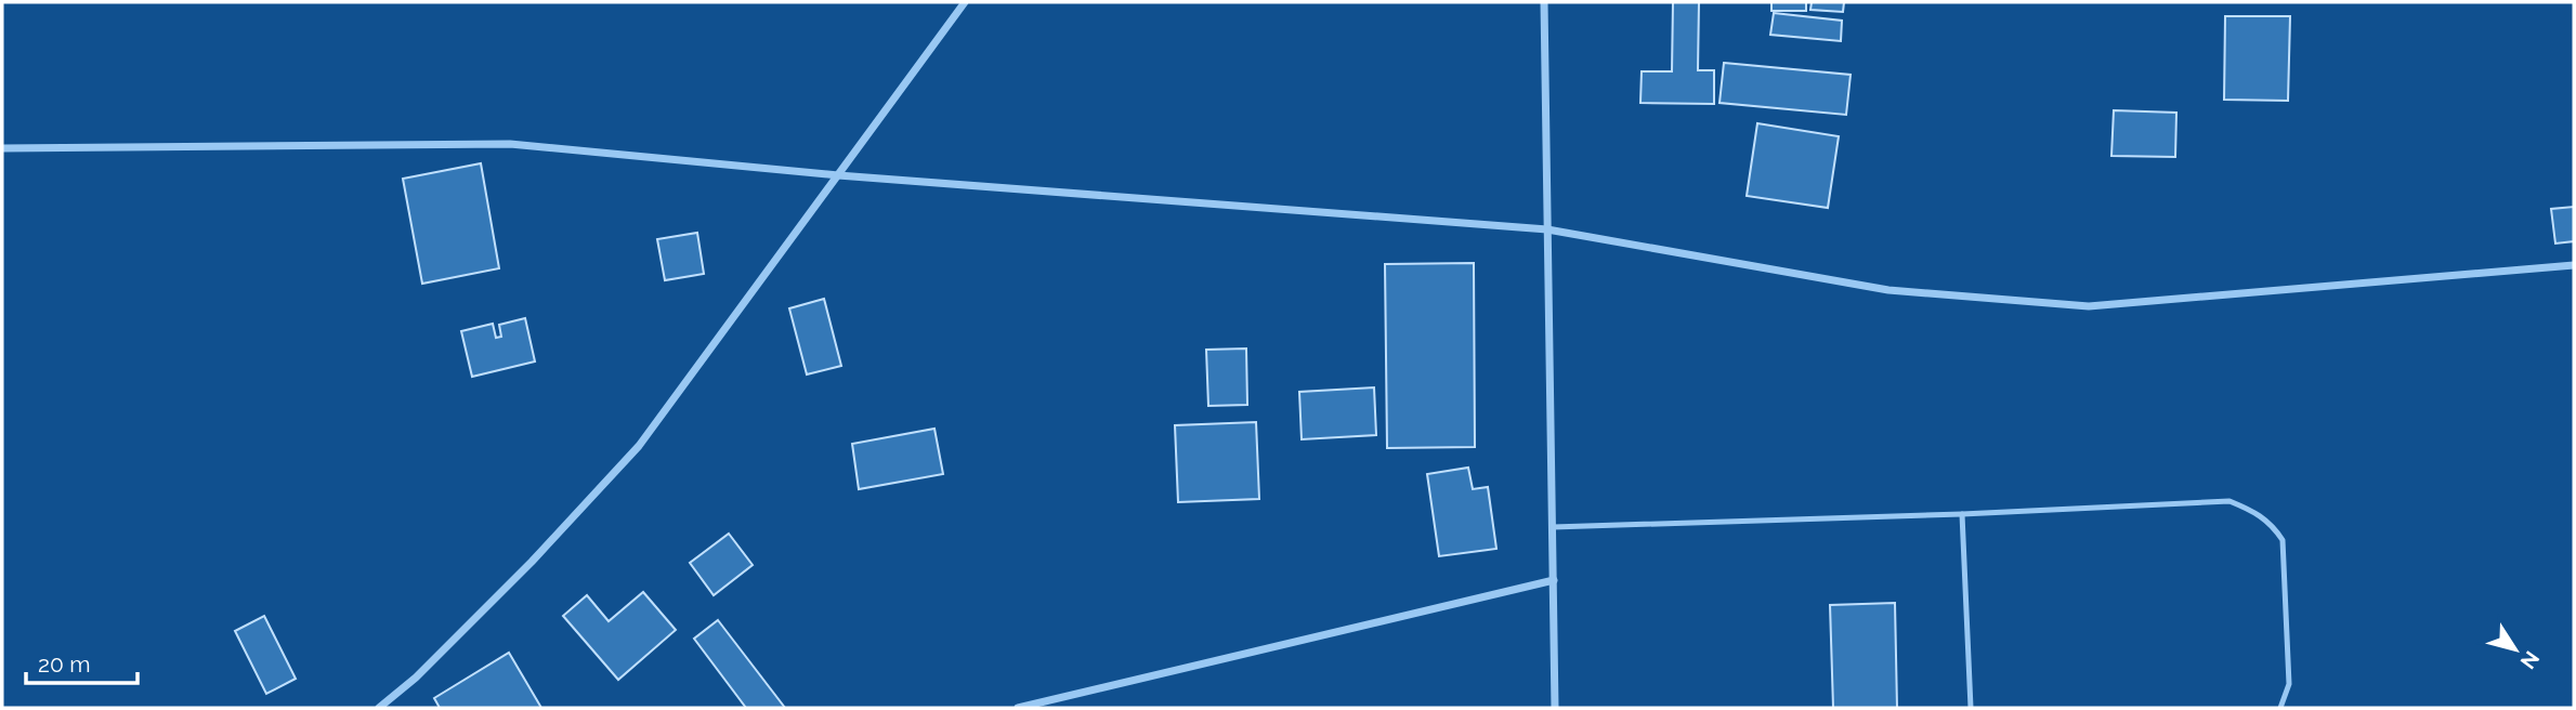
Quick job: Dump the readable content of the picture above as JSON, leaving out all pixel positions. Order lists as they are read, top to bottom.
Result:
{
  "scale_bar": "20 m",
  "north": "bottom right"
}
